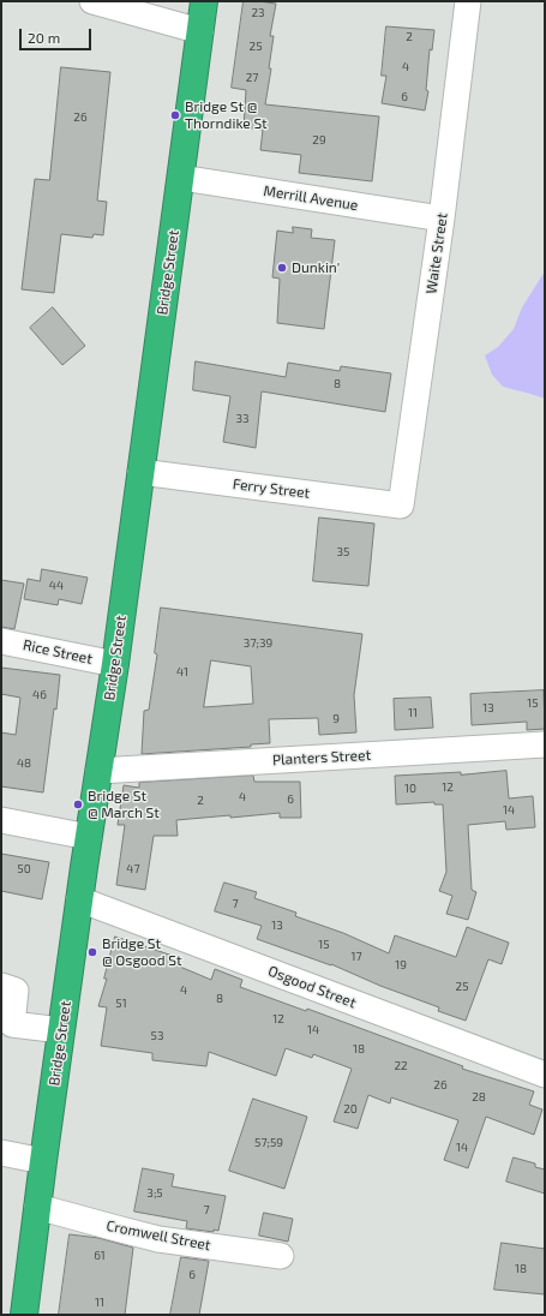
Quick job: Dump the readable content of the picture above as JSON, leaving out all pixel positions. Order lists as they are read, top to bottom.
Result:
{
  "streets": {
    "highway": ["Bridge Street"],
    "street": [
      "Merrill Avenue",
      "Waite Street",
      "Ferry Street",
      "Rice Street",
      "Planters Street",
      "Osgood Street",
      "Cromwell Street"
    ]
  },
  "crossings": [
    ["Merrill Avenue", "Waite Street"],
    ["Merrill Avenue", "Bridge Street"],
    ["Waite Street", "Ferry Street"],
    ["Bridge Street", "Ferry Street"],
    ["Bridge Street", "Rice Street"],
    ["Bridge Street", "Planters Street"],
    ["Bridge Street", "Osgood Street"],
    ["Bridge Street", "Cromwell Street"]
  ],
  "places": [
    "Bridge St @ Thorndike St",
    "Dunkin'",
    "Bridge St @ March St",
    "Bridge St @ Osgood St"
  ],
  "house_numbers": [
    "23",
    "2",
    "25",
    "4",
    "27",
    "6",
    "26",
    "29",
    "8",
    "33",
    "35",
    "44",
    "37;39",
    "41",
    "46",
    "15",
    "13",
    "11",
    "9",
    "48",
    "12",
    "10",
    "4",
    "6",
    "2",
    "14",
    "50",
    "47",
    "7",
    "13",
    "15",
    "17",
    "19",
    "25",
    "4",
    "8",
    "51",
    "12",
    "14",
    "53",
    "18",
    "22",
    "26",
    "28",
    "20",
    "57;59",
    "14",
    "3;5",
    "7",
    "61",
    "18",
    "6",
    "11"
  ],
  "scale_bar": "20 m"
}
